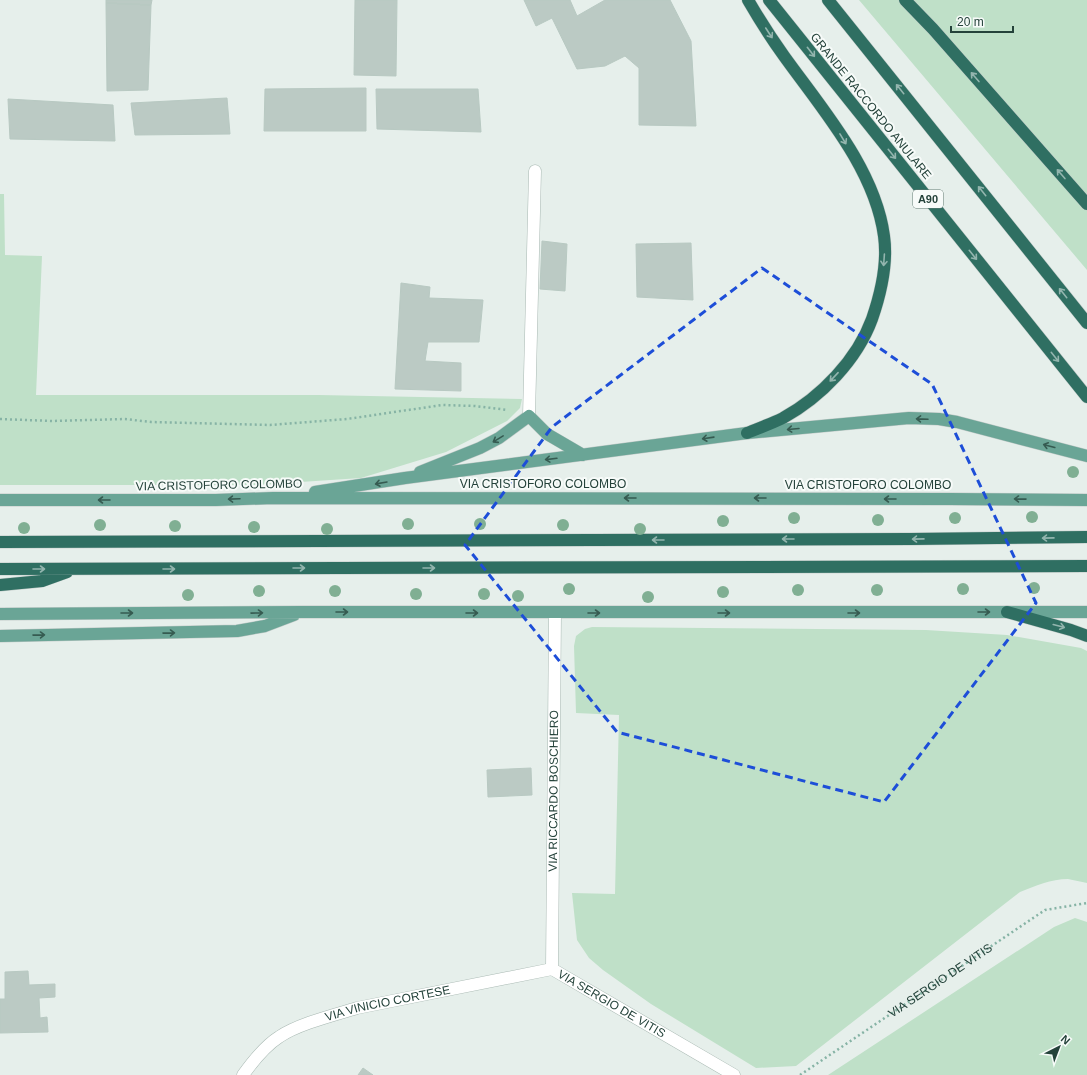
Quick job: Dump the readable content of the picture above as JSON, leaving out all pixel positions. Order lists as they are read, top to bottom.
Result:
{
  "streets": {
    "highway": ["GRANDE RACCORDO ANULARE", "A90"],
    "main road": ["VIA CRISTOFORO COLOMBO"],
    "street": ["VIA RICCARDO BOSCHIERO", "VIA SERGIO DE VITIS", "VIA VINICIO CORTESE"]
  },
  "crossings": [
    ["VIA RICCARDO BOSCHIERO", "VIA SERGIO DE VITIS"],
    ["VIA RICCARDO BOSCHIERO", "VIA VINICIO CORTESE"],
    ["VIA SERGIO DE VITIS", "VIA VINICIO CORTESE"]
  ],
  "scale_bar": "20 m",
  "north": "top right"
}
